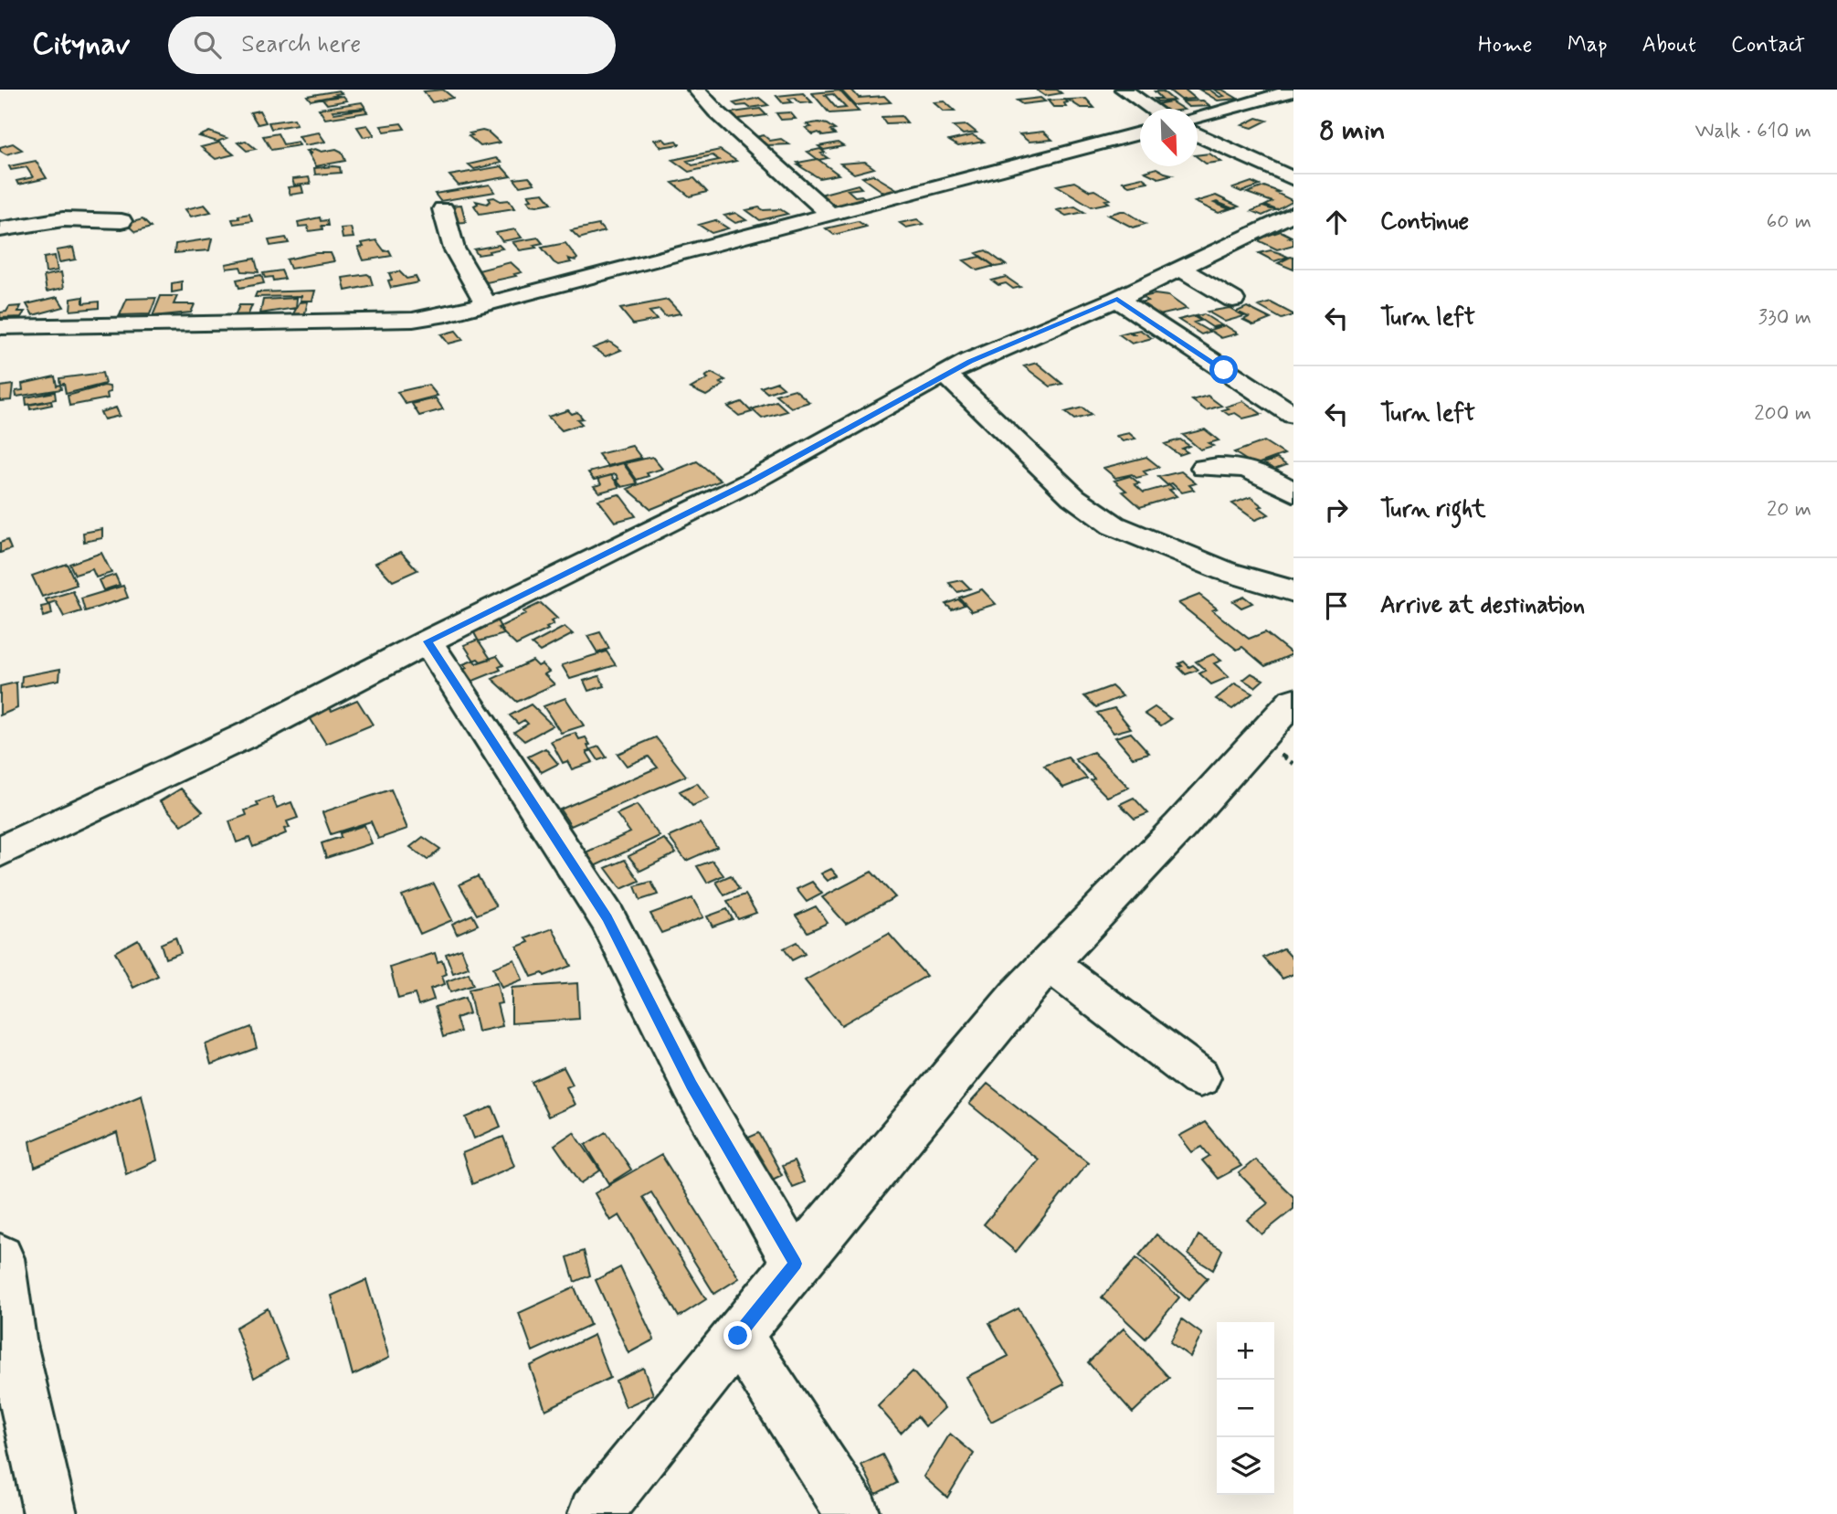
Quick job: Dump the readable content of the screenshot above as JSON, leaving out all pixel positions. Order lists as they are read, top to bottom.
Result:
{
  "north": "bottom right",
  "page": {
    "header": "Citynav",
    "search": "Search here",
    "nav": [
      "Home",
      "Map",
      "About",
      "Contact"
    ],
    "heading": ["8 min", "Walk · 610 m"],
    "list": [
      ["Continue", "60 m"],
      ["Turn left", "330 m"],
      ["Turn left", "200 m"],
      ["Turn right", "20 m"],
      "Arrive at destination"
    ],
    "map_buttons": ["+", "−"]
  }
}
